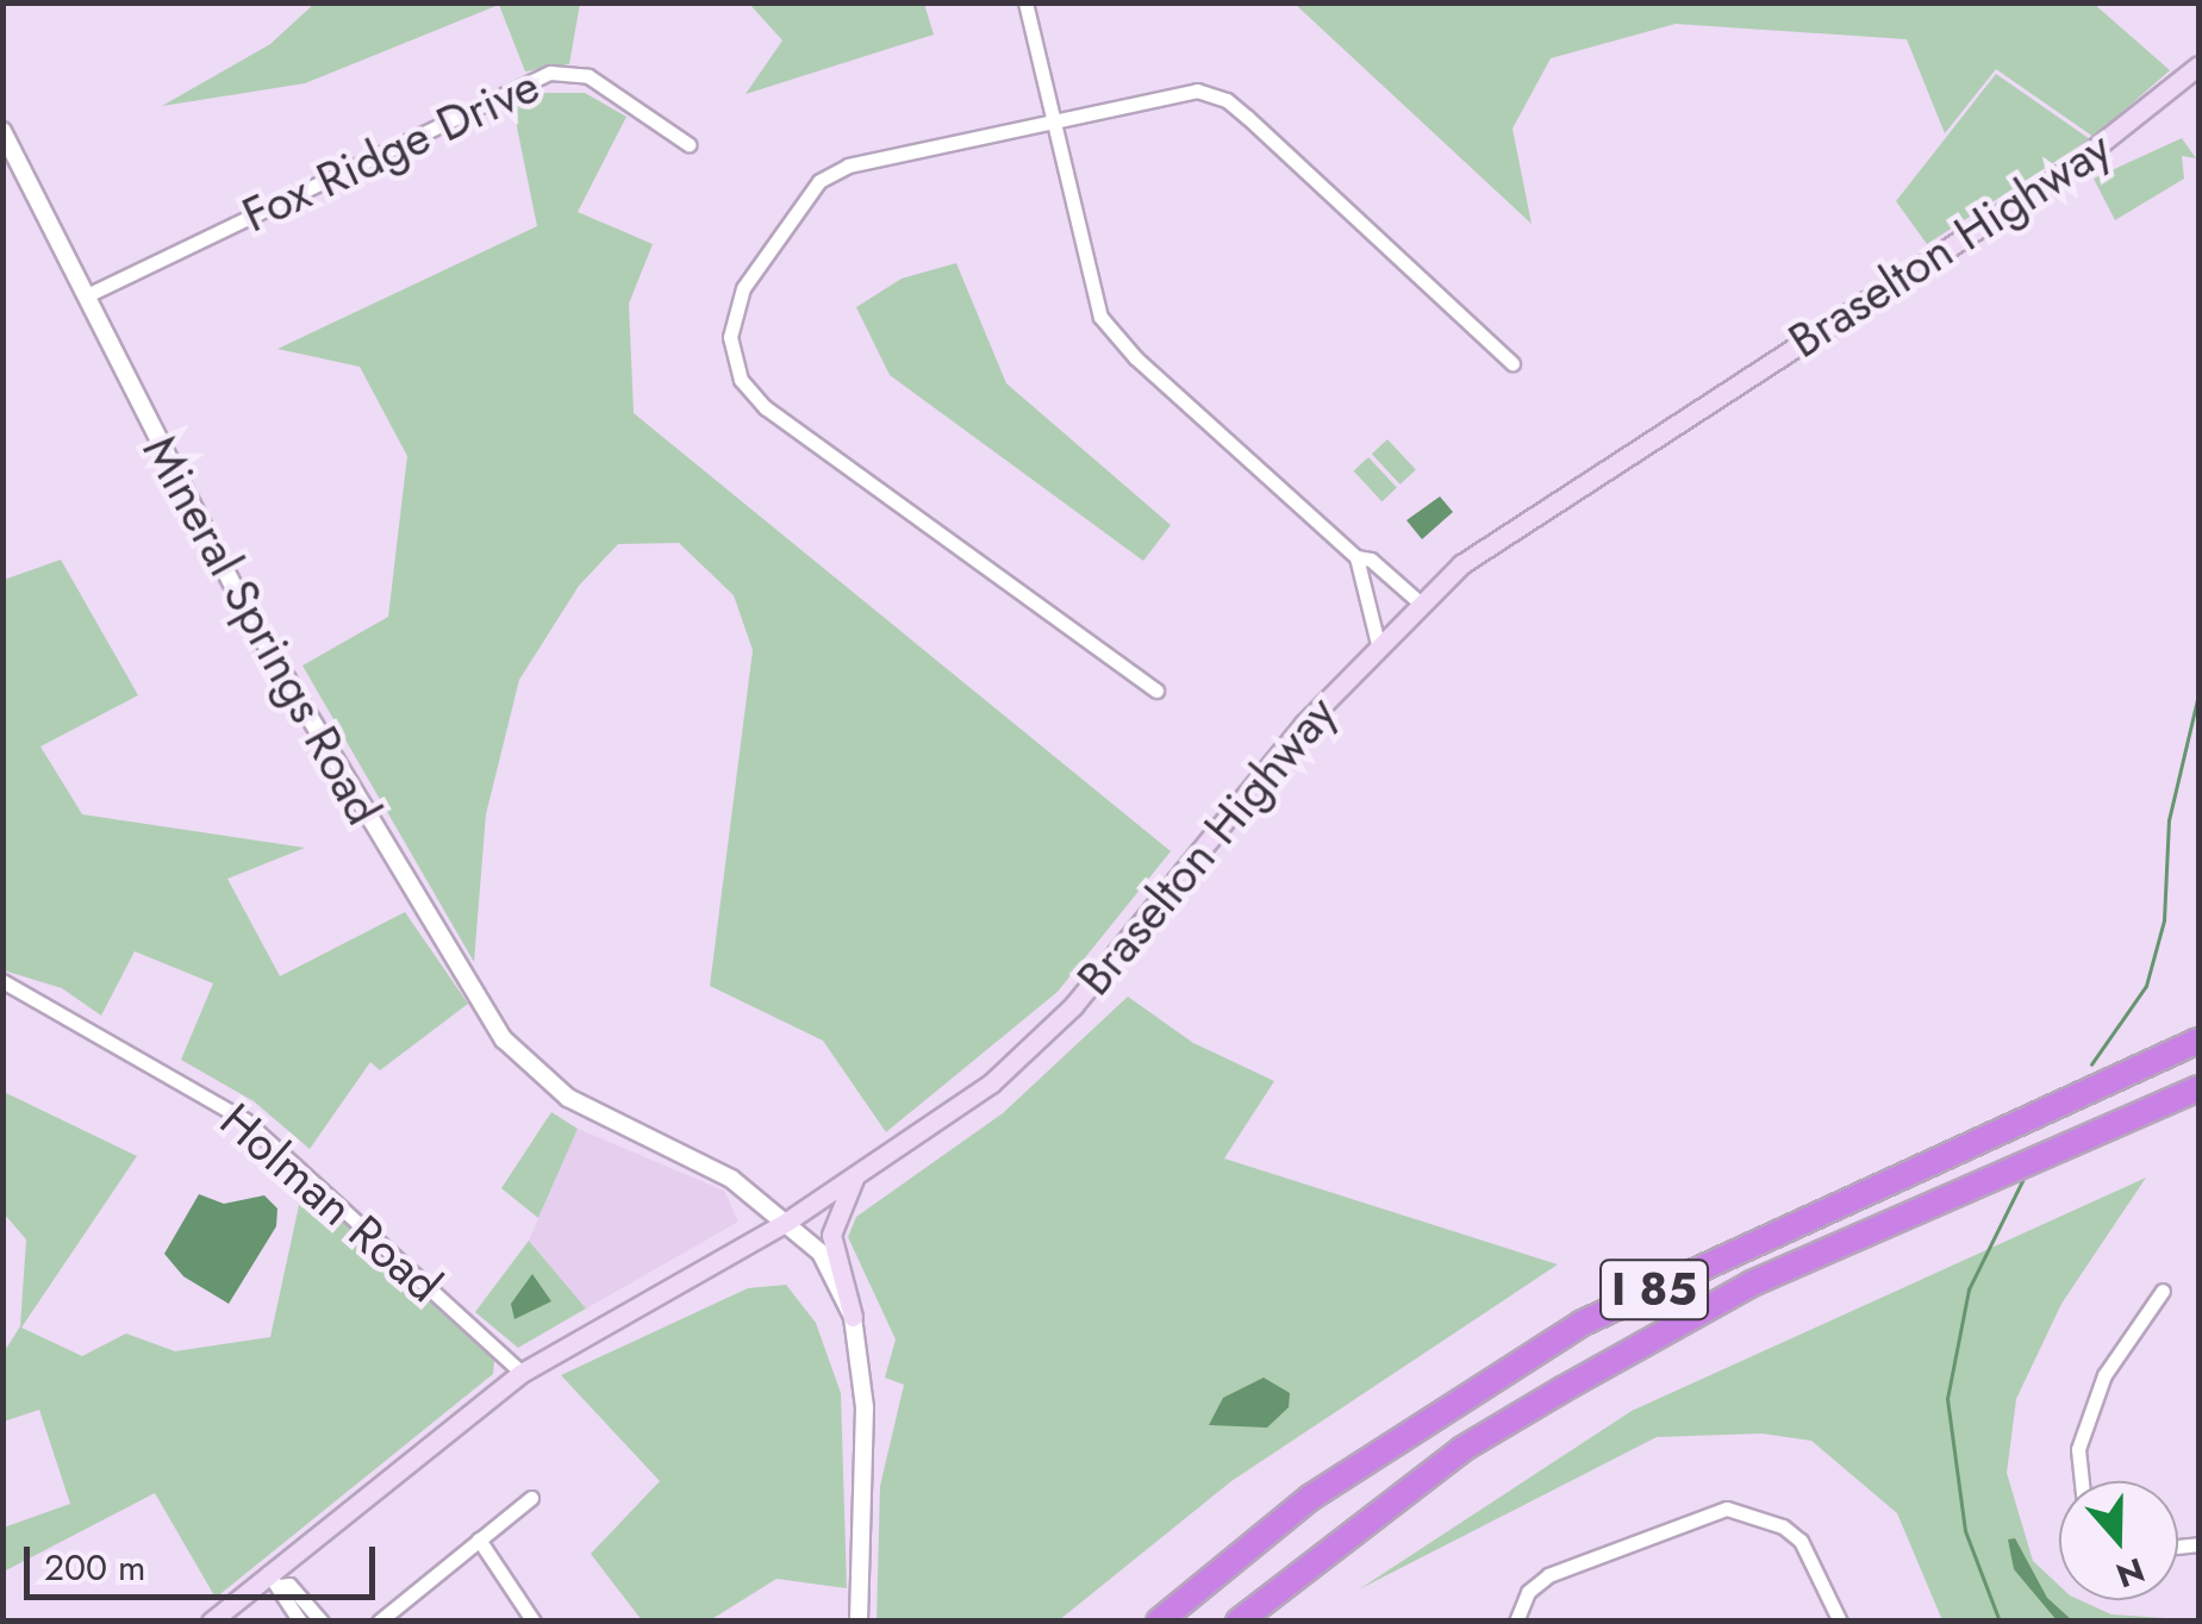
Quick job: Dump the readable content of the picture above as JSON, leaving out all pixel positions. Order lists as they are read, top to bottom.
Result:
{
  "streets": {
    "highway": ["I 85"],
    "main road": ["Braselton Highway"],
    "street": ["Fox Ridge Drive", "Mineral Springs Road", "Holman Road"]
  },
  "crossings": [
    ["Fox Ridge Drive", "Mineral Springs Road"],
    ["Braselton Highway", "Mineral Springs Road"],
    ["Braselton Highway", "Holman Road"]
  ],
  "scale_bar": "200 m",
  "north": "bottom"
}
